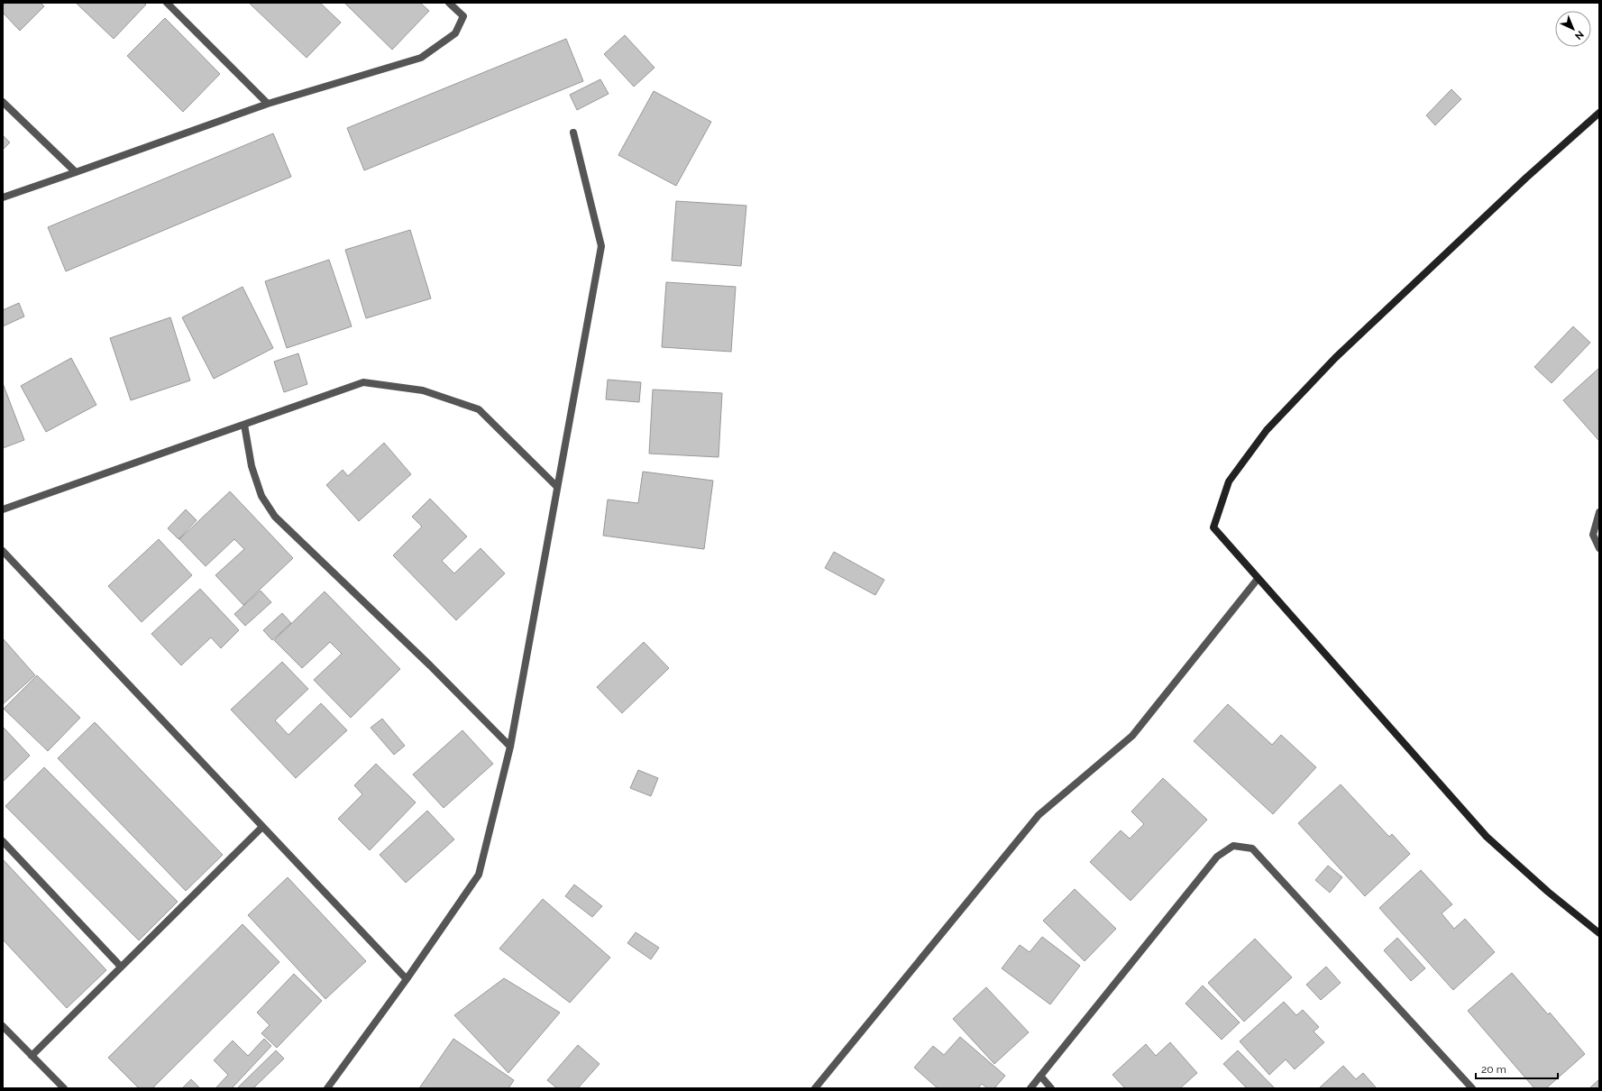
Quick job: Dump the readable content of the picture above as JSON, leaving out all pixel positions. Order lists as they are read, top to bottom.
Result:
{
  "scale_bar": "20 m",
  "north": "bottom right"
}
